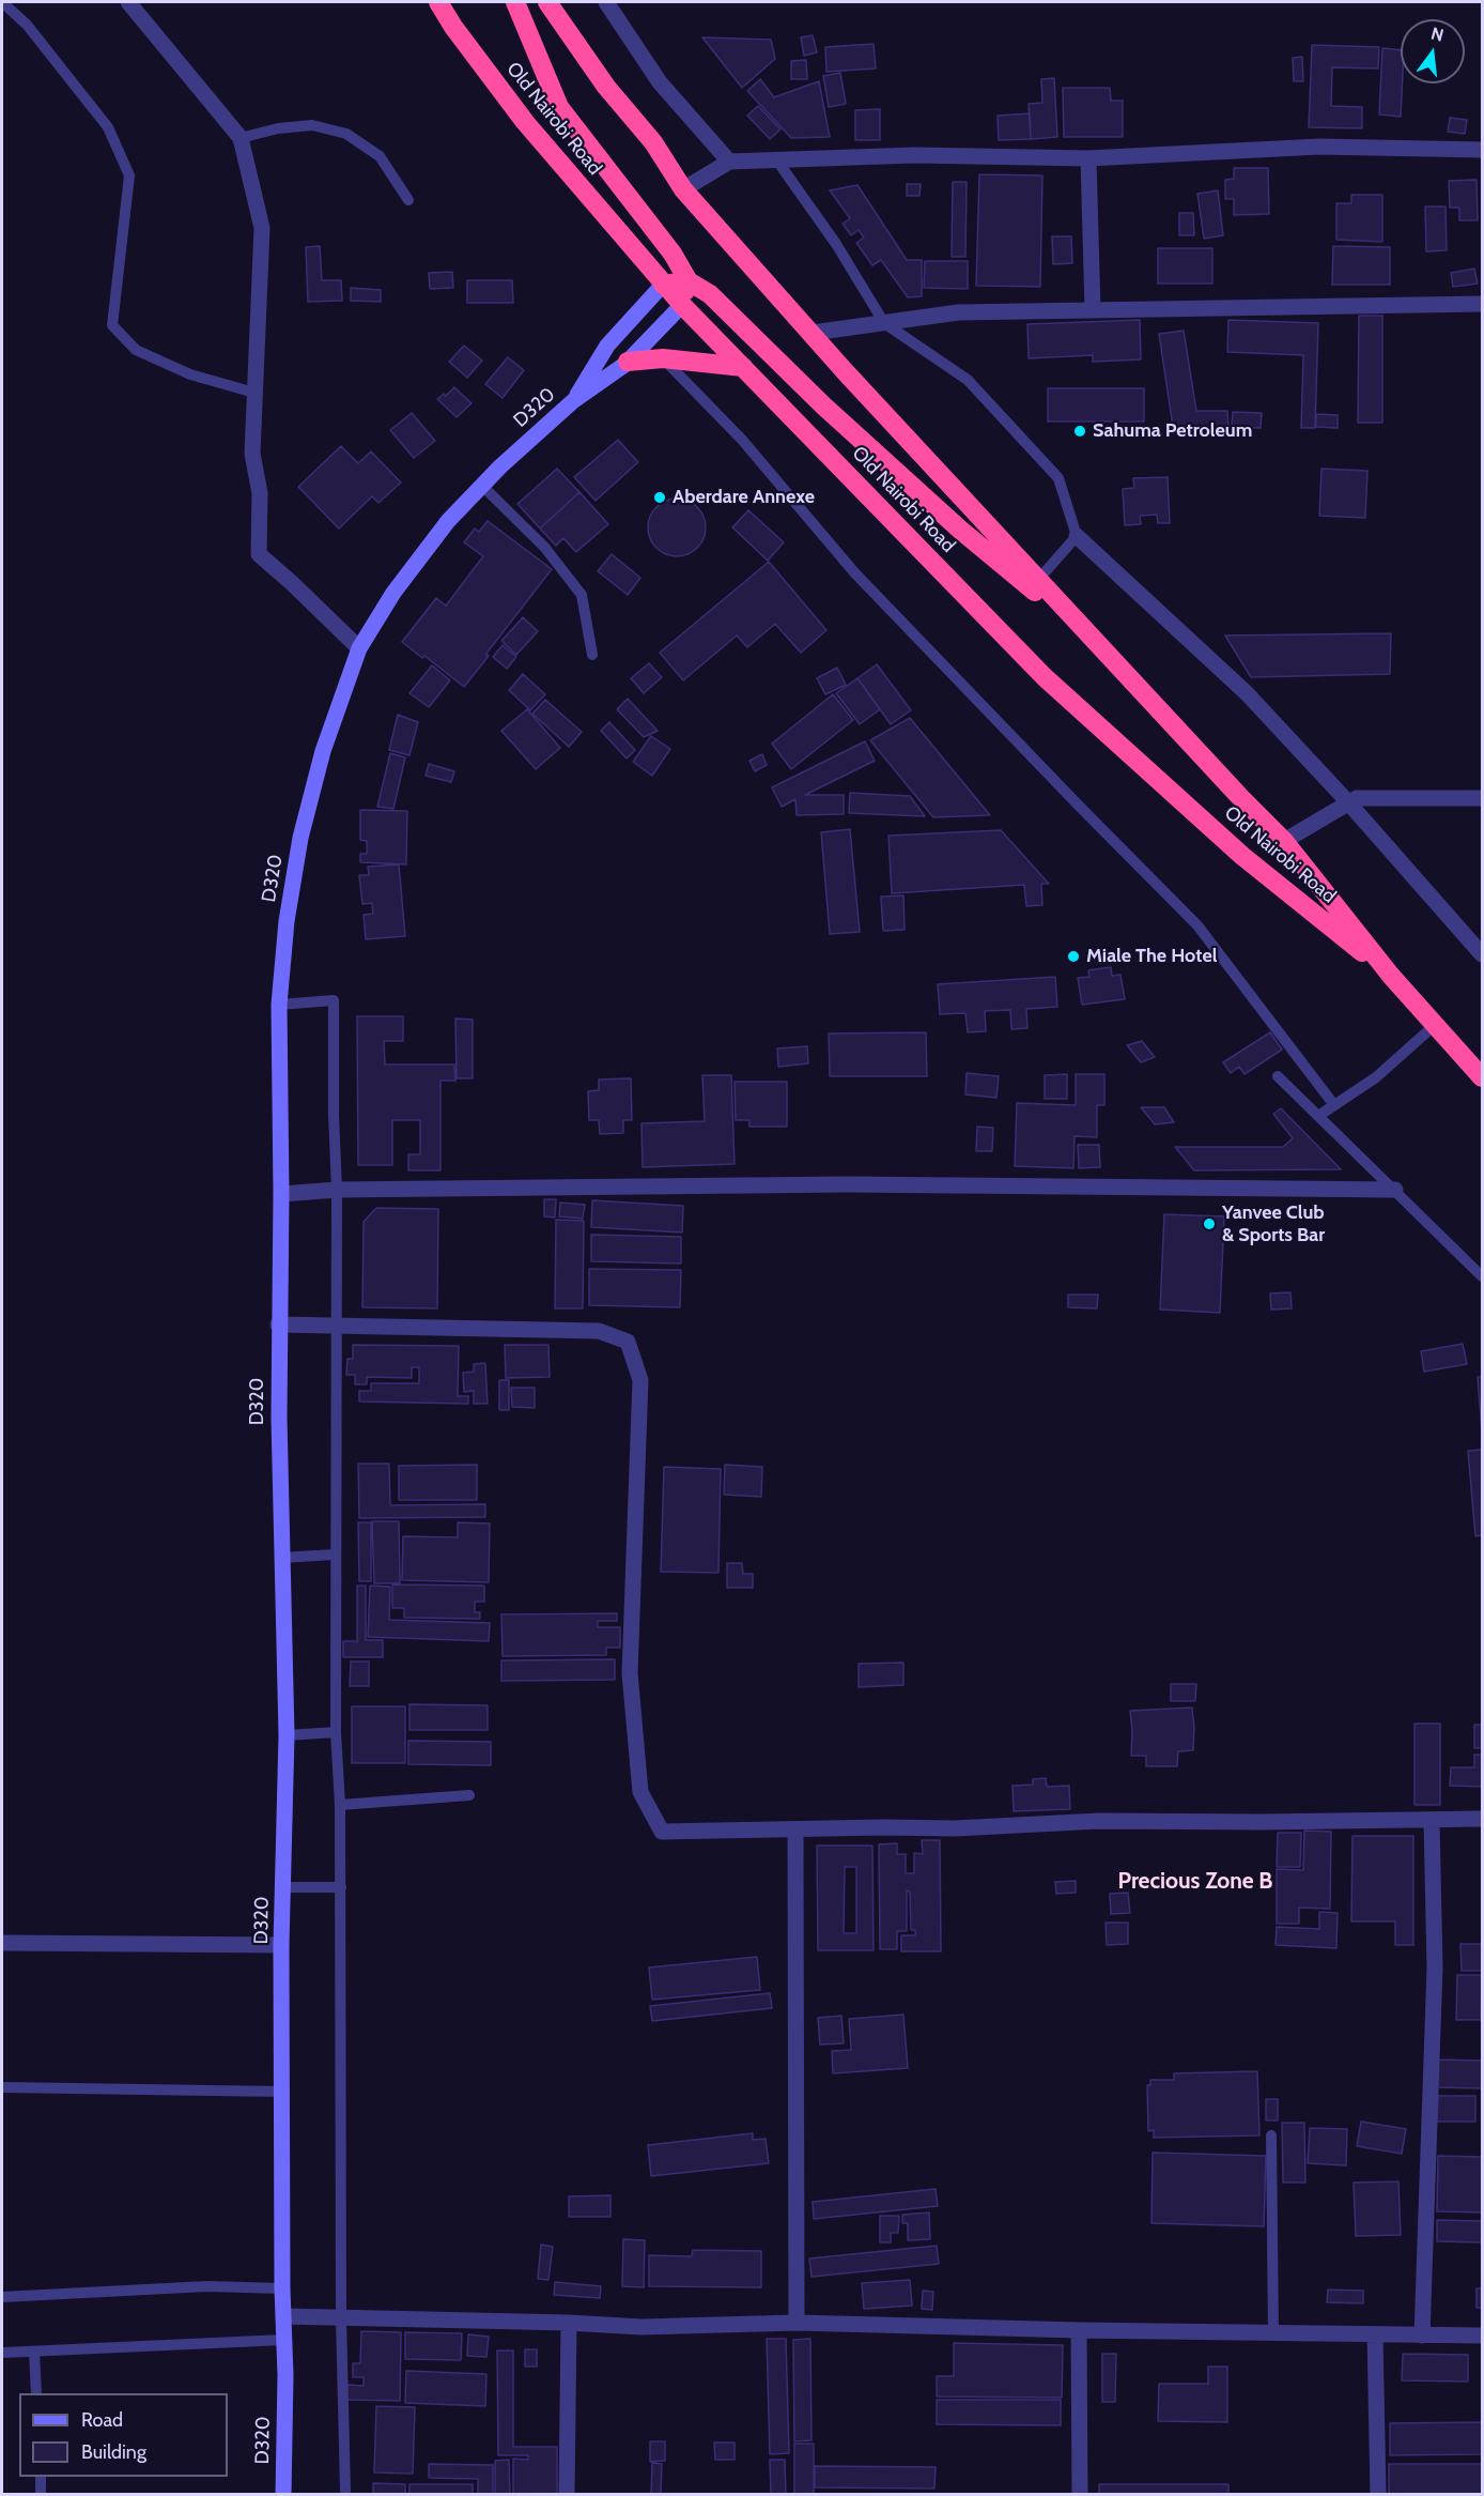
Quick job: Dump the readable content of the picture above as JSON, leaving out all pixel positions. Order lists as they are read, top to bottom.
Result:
{
  "streets": {
    "highway": ["Old Nairobi Road"],
    "street": ["D320"]
  },
  "crossings": [
    ["Old Nairobi Road", "D320"]
  ],
  "districts": ["Precious Zone B"],
  "places": [
    "Sahuma Petroleum",
    "Aberdare Annexe",
    "Miale The Hotel",
    "Yanvee Club & Sports Bar"
  ],
  "legend": ["Road", "Building"],
  "north": "top"
}
